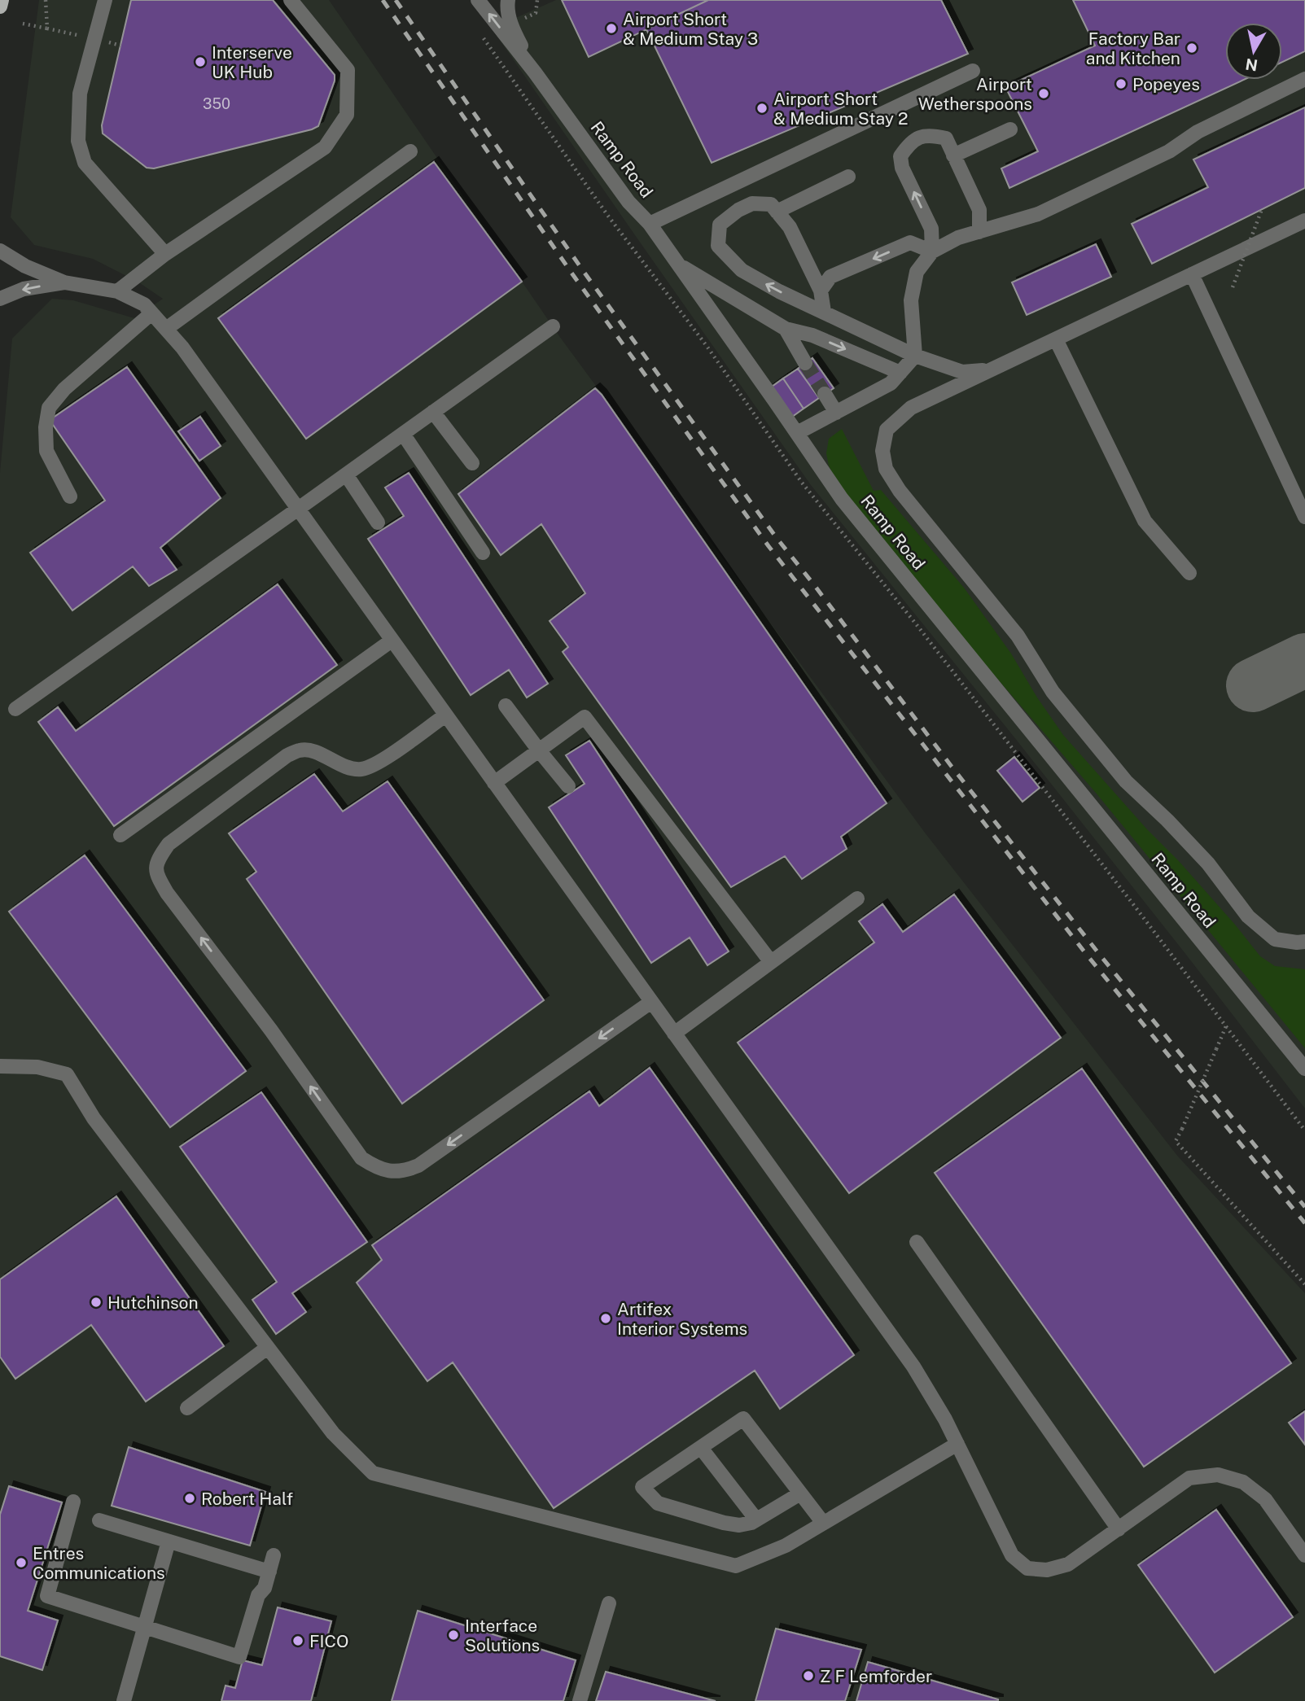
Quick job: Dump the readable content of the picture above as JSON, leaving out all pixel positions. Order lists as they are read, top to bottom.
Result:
{
  "streets": {
    "lane": ["Ramp Road"]
  },
  "places": [
    "Airport Short & Medium Stay 3",
    "Factory Bar and Kitchen",
    "Interserve UK Hub",
    "Popeyes",
    "Airport Wetherspoons",
    "Airport Short & Medium Stay 2",
    "Hutchinson",
    "Artifex Interior Systems",
    "Robert Half",
    "Entres Communications",
    "Interface Solutions",
    "FICO",
    "Z F Lemforder"
  ],
  "house_numbers": ["350"],
  "north": "bottom"
}
